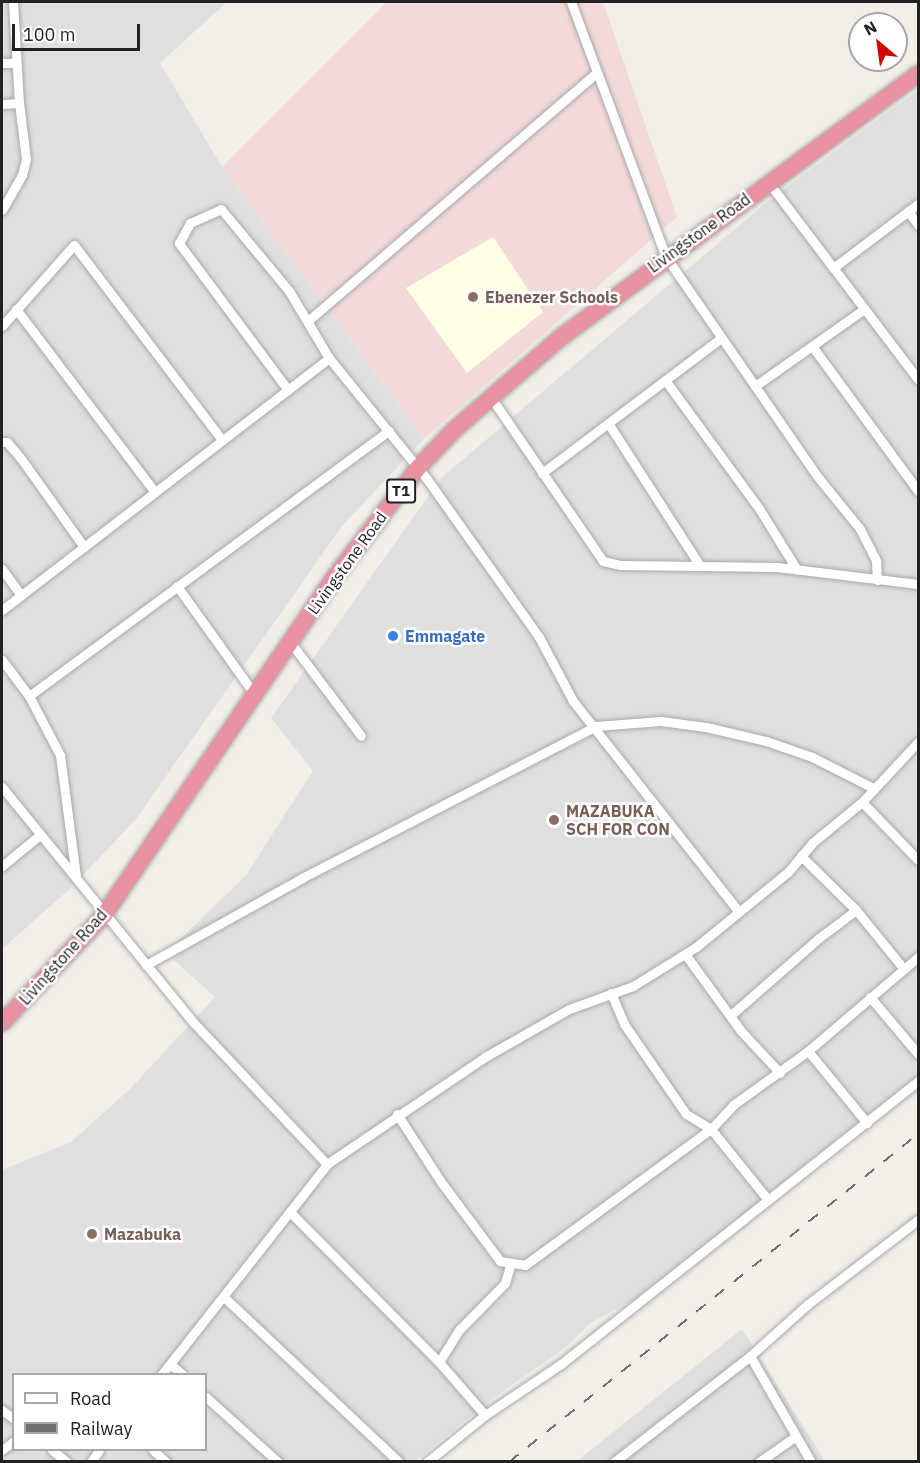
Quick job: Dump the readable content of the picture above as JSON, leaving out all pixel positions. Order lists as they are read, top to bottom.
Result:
{
  "streets": {
    "highway": ["Livingstone Road", "T1"]
  },
  "places": [
    "Ebenezer Schools",
    "Emmagate",
    "MAZABUKA SCH FOR CON",
    "Mazabuka"
  ],
  "legend": ["Road", "Railway"],
  "scale_bar": "100 m",
  "north": "top left"
}
